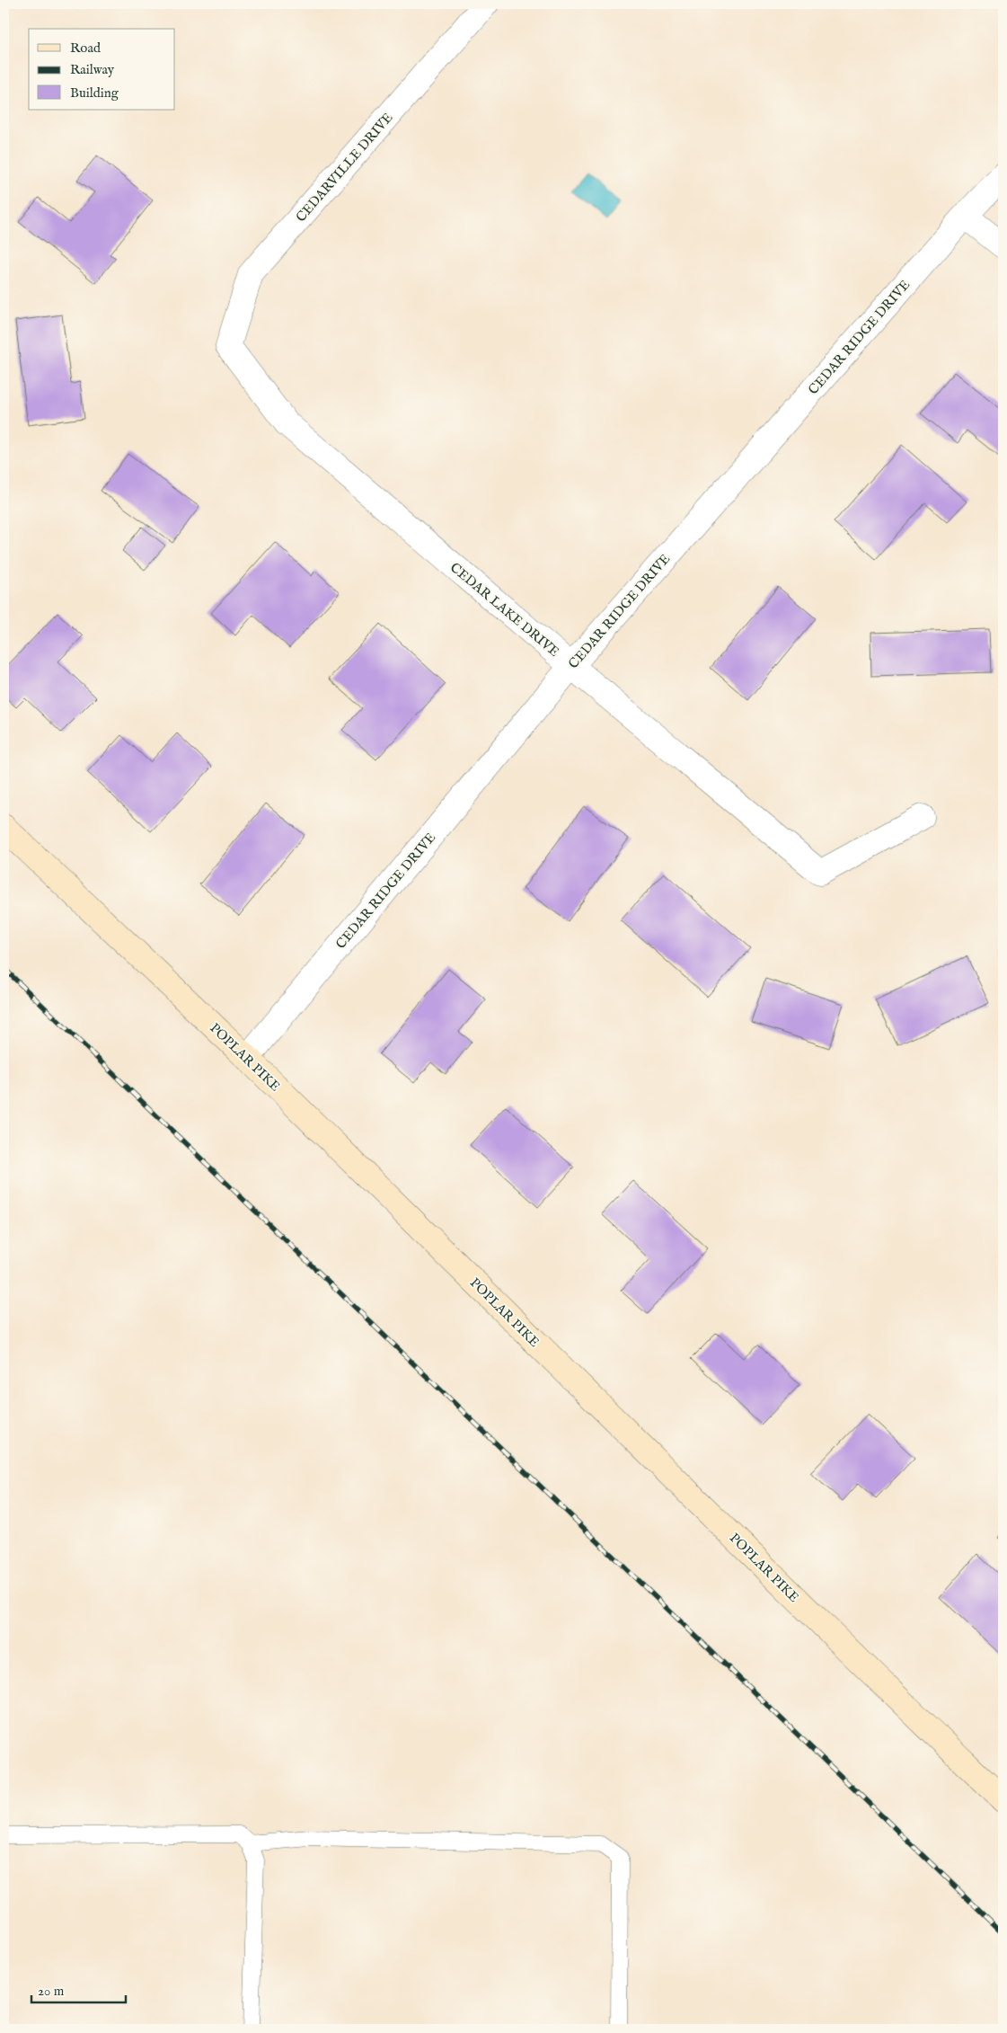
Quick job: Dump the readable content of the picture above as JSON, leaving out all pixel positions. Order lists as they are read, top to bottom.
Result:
{
  "streets": {
    "main road": ["POPLAR PIKE"],
    "street": ["CEDARVILLE DRIVE", "CEDAR RIDGE DRIVE", "CEDAR LAKE DRIVE"]
  },
  "crossings": [
    ["CEDARVILLE DRIVE", "CEDAR LAKE DRIVE"],
    ["CEDAR RIDGE DRIVE", "CEDAR LAKE DRIVE"],
    ["CEDAR RIDGE DRIVE", "POPLAR PIKE"]
  ],
  "legend": ["Road", "Railway", "Building"],
  "scale_bar": "20 m"
}
